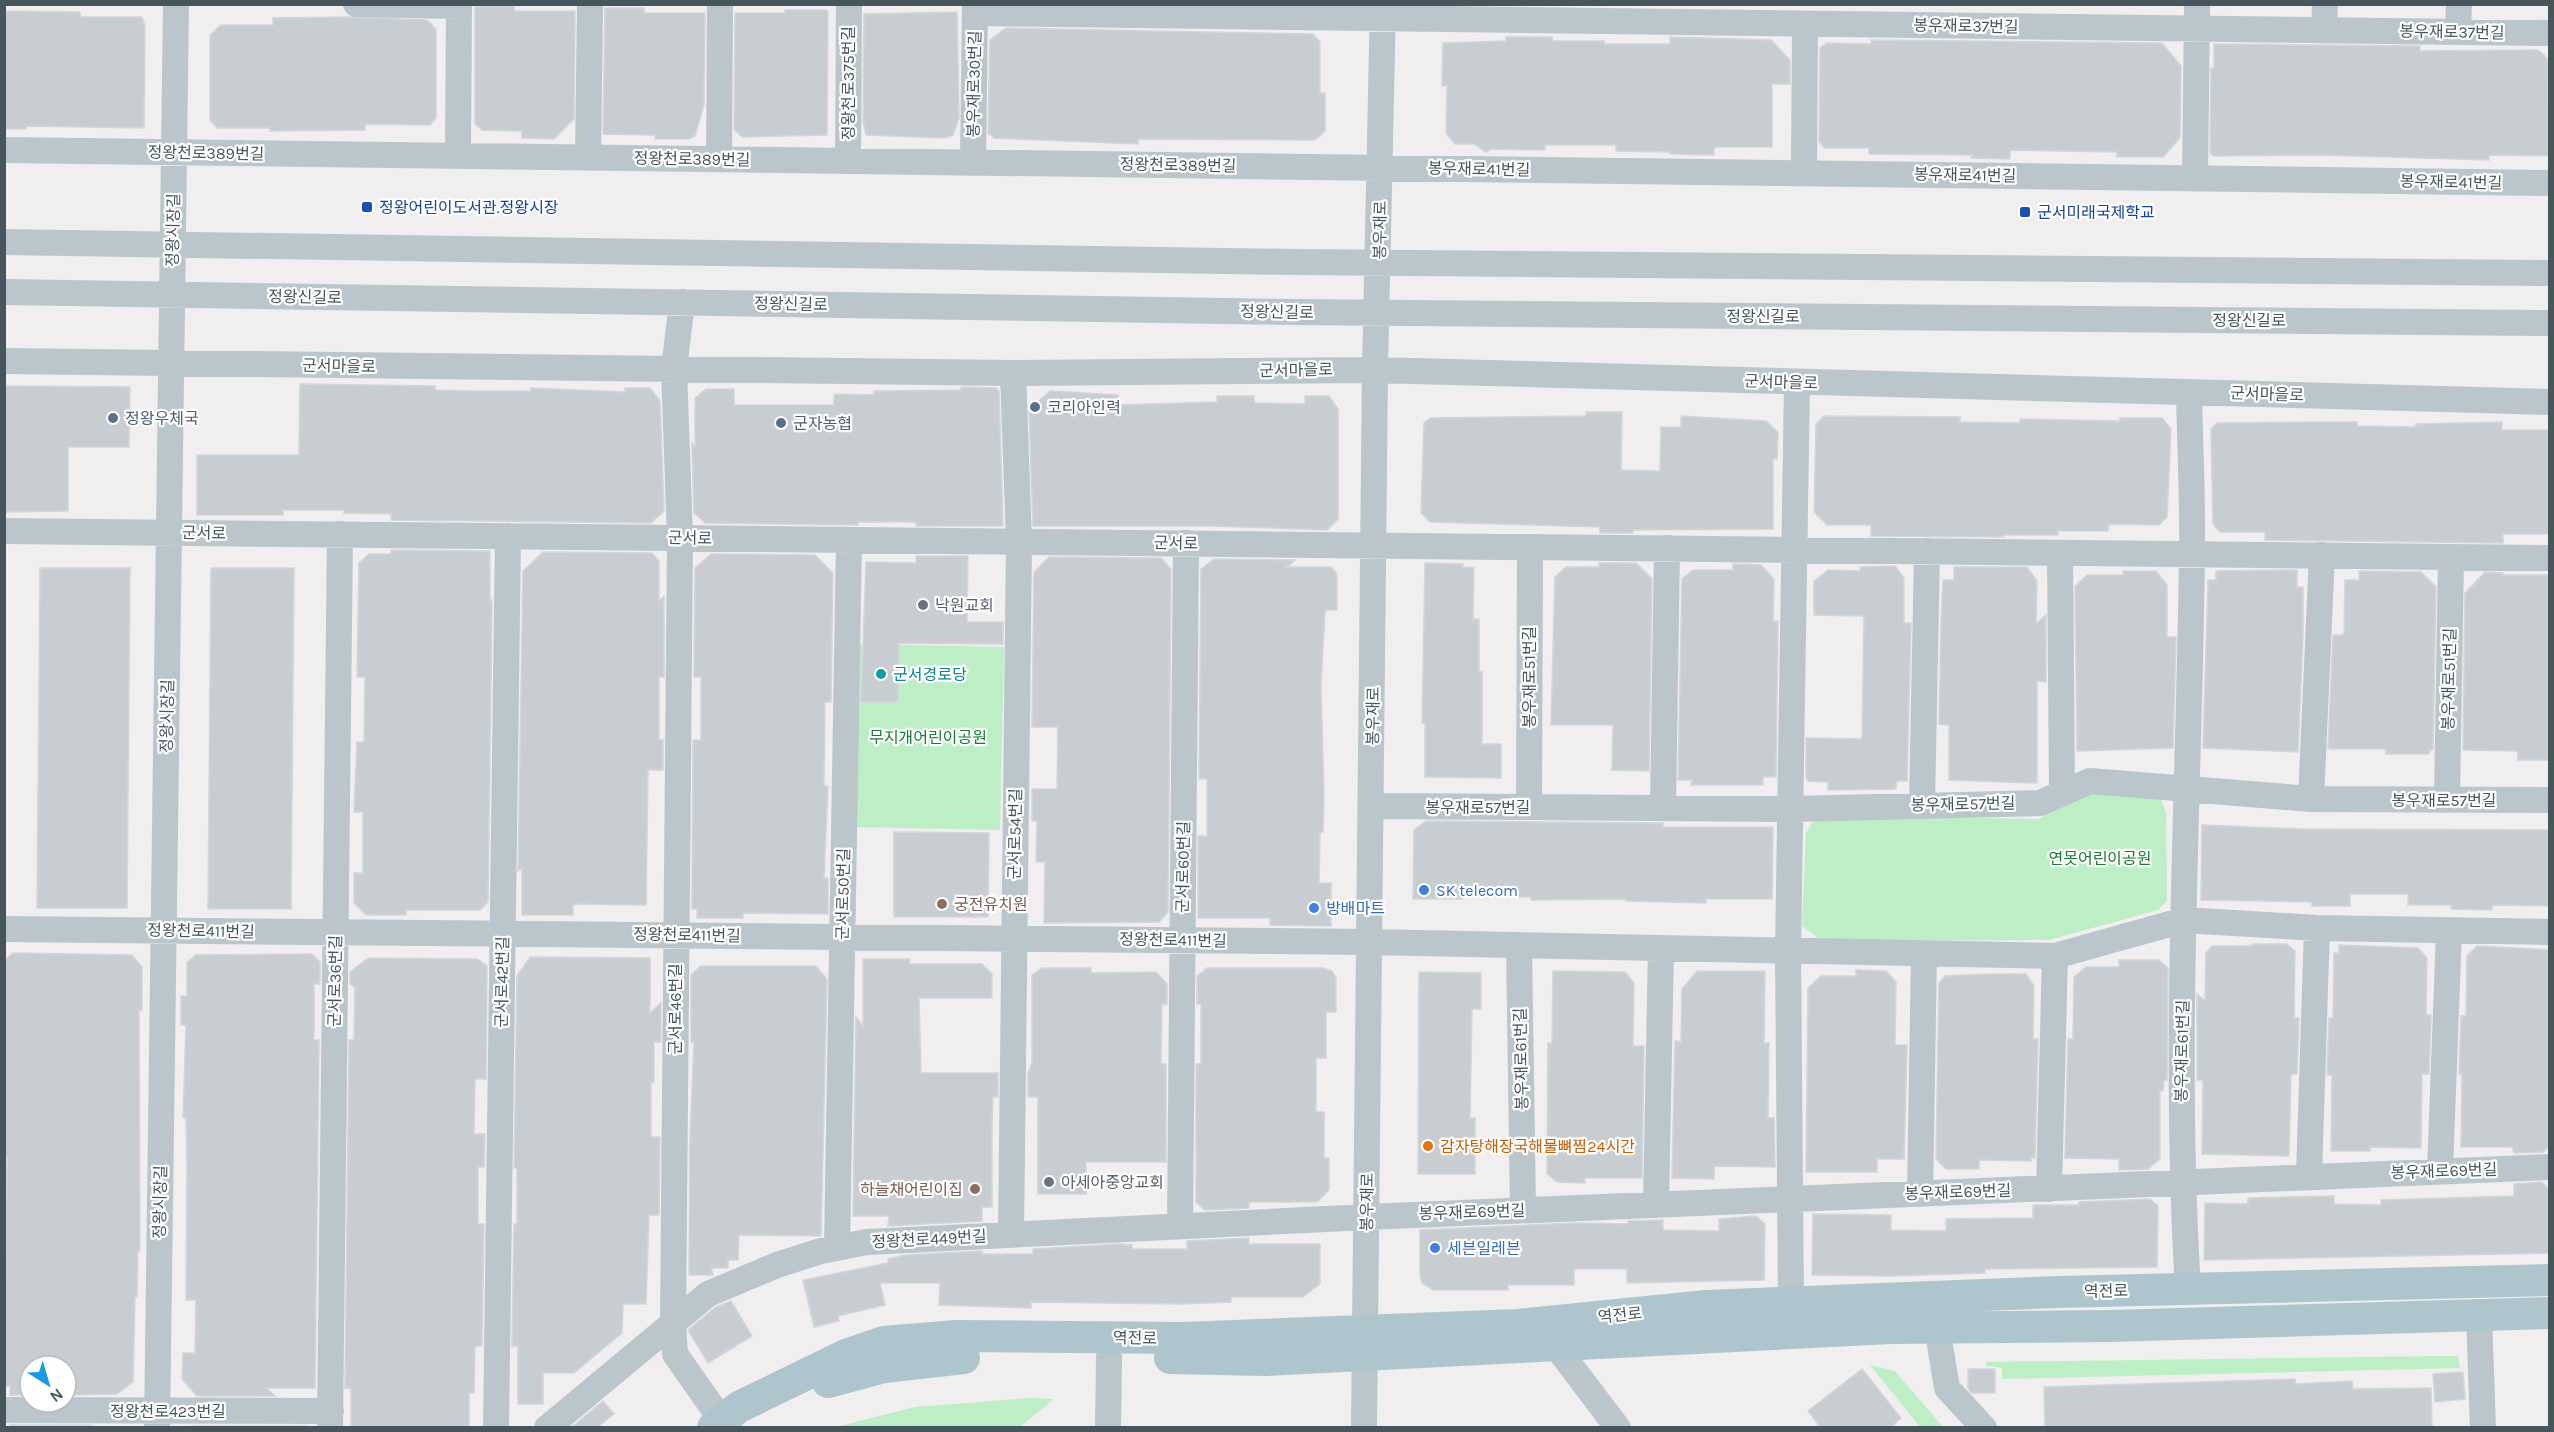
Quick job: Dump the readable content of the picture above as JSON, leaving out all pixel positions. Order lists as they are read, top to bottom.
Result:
{
  "streets": {
    "main road": ["역전로"],
    "street": [
      "봉우재로37번길",
      "정왕천로375번길",
      "봉우재로30번길",
      "정왕천로389번길",
      "봉우재로41번길",
      "정왕시장길",
      "봉우재로",
      "정왕신길로",
      "군서마을로",
      "군서로",
      "봉우재로51번길",
      "봉우재로57번길",
      "군서로54번길",
      "군서로60번길",
      "군서로50번길",
      "정왕천로411번길",
      "군서로36번길",
      "군서로42번길",
      "군서로46번길",
      "봉우재로61번길",
      "봉우재로69번길",
      "정왕천로449번길",
      "정왕천로423번길"
    ]
  },
  "crossings": [
    ["봉우재로37번길", "봉우재로30번길"],
    ["봉우재로37번길", "봉우재로"],
    ["정왕천로375번길", "정왕천로389번길"],
    ["봉우재로30번길", "정왕천로389번길"],
    ["정왕천로389번길", "봉우재로41번길"],
    ["정왕천로389번길", "정왕시장길"],
    ["정왕천로389번길", "봉우재로"],
    ["봉우재로41번길", "봉우재로"],
    ["정왕시장길", "정왕신길로"],
    ["정왕시장길", "군서마을로"],
    ["정왕시장길", "군서로"],
    ["정왕시장길", "정왕천로411번길"],
    ["정왕시장길", "정왕천로423번길"],
    ["봉우재로", "정왕신길로"],
    ["봉우재로", "군서마을로"],
    ["봉우재로", "군서로"],
    ["봉우재로", "봉우재로57번길"],
    ["봉우재로", "정왕천로411번길"],
    ["봉우재로", "봉우재로69번길"],
    ["봉우재로", "정왕천로449번길"],
    ["봉우재로", "역전로"],
    ["군서로", "군서로54번길"],
    ["군서로", "군서로60번길"],
    ["군서로", "군서로50번길"],
    ["군서로", "군서로36번길"],
    ["군서로", "군서로42번길"],
    ["군서로", "군서로46번길"],
    ["봉우재로51번길", "봉우재로57번길"],
    ["봉우재로57번길", "봉우재로61번길"],
    ["군서로54번길", "정왕천로411번길"],
    ["군서로54번길", "정왕천로449번길"],
    ["군서로60번길", "정왕천로411번길"],
    ["군서로60번길", "정왕천로449번길"],
    ["군서로50번길", "정왕천로411번길"],
    ["군서로50번길", "정왕천로449번길"],
    ["정왕천로411번길", "군서로36번길"],
    ["정왕천로411번길", "군서로42번길"],
    ["정왕천로411번길", "군서로46번길"],
    ["군서로36번길", "정왕천로423번길"],
    ["군서로46번길", "정왕천로449번길"],
    ["군서로46번길", "역전로"],
    ["봉우재로61번길", "봉우재로69번길"],
    ["봉우재로61번길", "역전로"],
    ["봉우재로69번길", "정왕천로449번길"]
  ],
  "parks": ["무지개어린이공원", "연못어린이공원"],
  "places": {
    "transit": ["정왕어린이도서관.정왕시장", "군서미래국제학교"],
    "other": [
      "코리아인력",
      "정왕우체국",
      "군자농협",
      "낙원교회",
      "군서경로당",
      "SK telecom",
      "궁전유치원",
      "방배마트",
      "감자탕해장국해물뼈찜24시간",
      "아세아중앙교회",
      "하늘채어린이집",
      "세븐일레븐"
    ]
  },
  "north": "bottom right"
}
